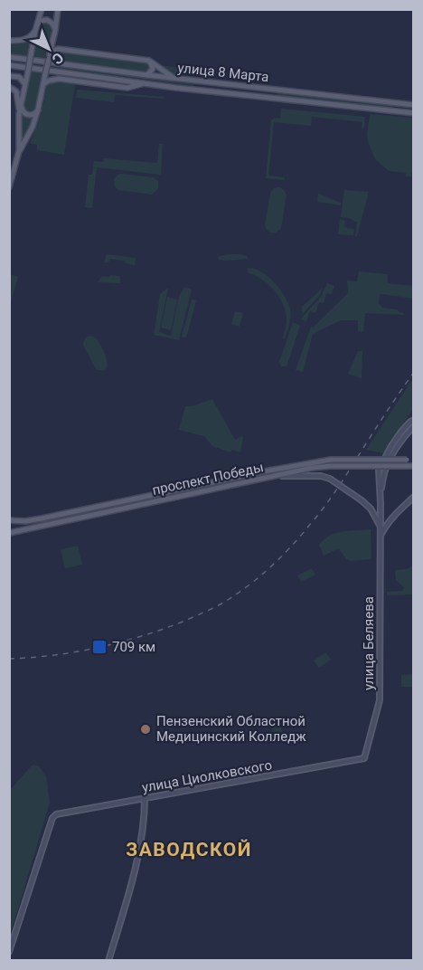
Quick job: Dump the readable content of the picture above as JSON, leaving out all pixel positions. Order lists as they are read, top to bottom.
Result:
{
  "streets": {
    "main road": [
      "улица 8 Марта",
      "проспект Победы",
      "улица Беляева",
      "улица Циолковского"
    ]
  },
  "crossings": [
    ["улица Беляева", "улица Циолковского"]
  ],
  "districts": ["ЗАВОДСКОЙ"],
  "places": {
    "transit": ["709 км"],
    "other": ["Пензенский Областной Медицинский Колледж"]
  },
  "north": "bottom right"
}
